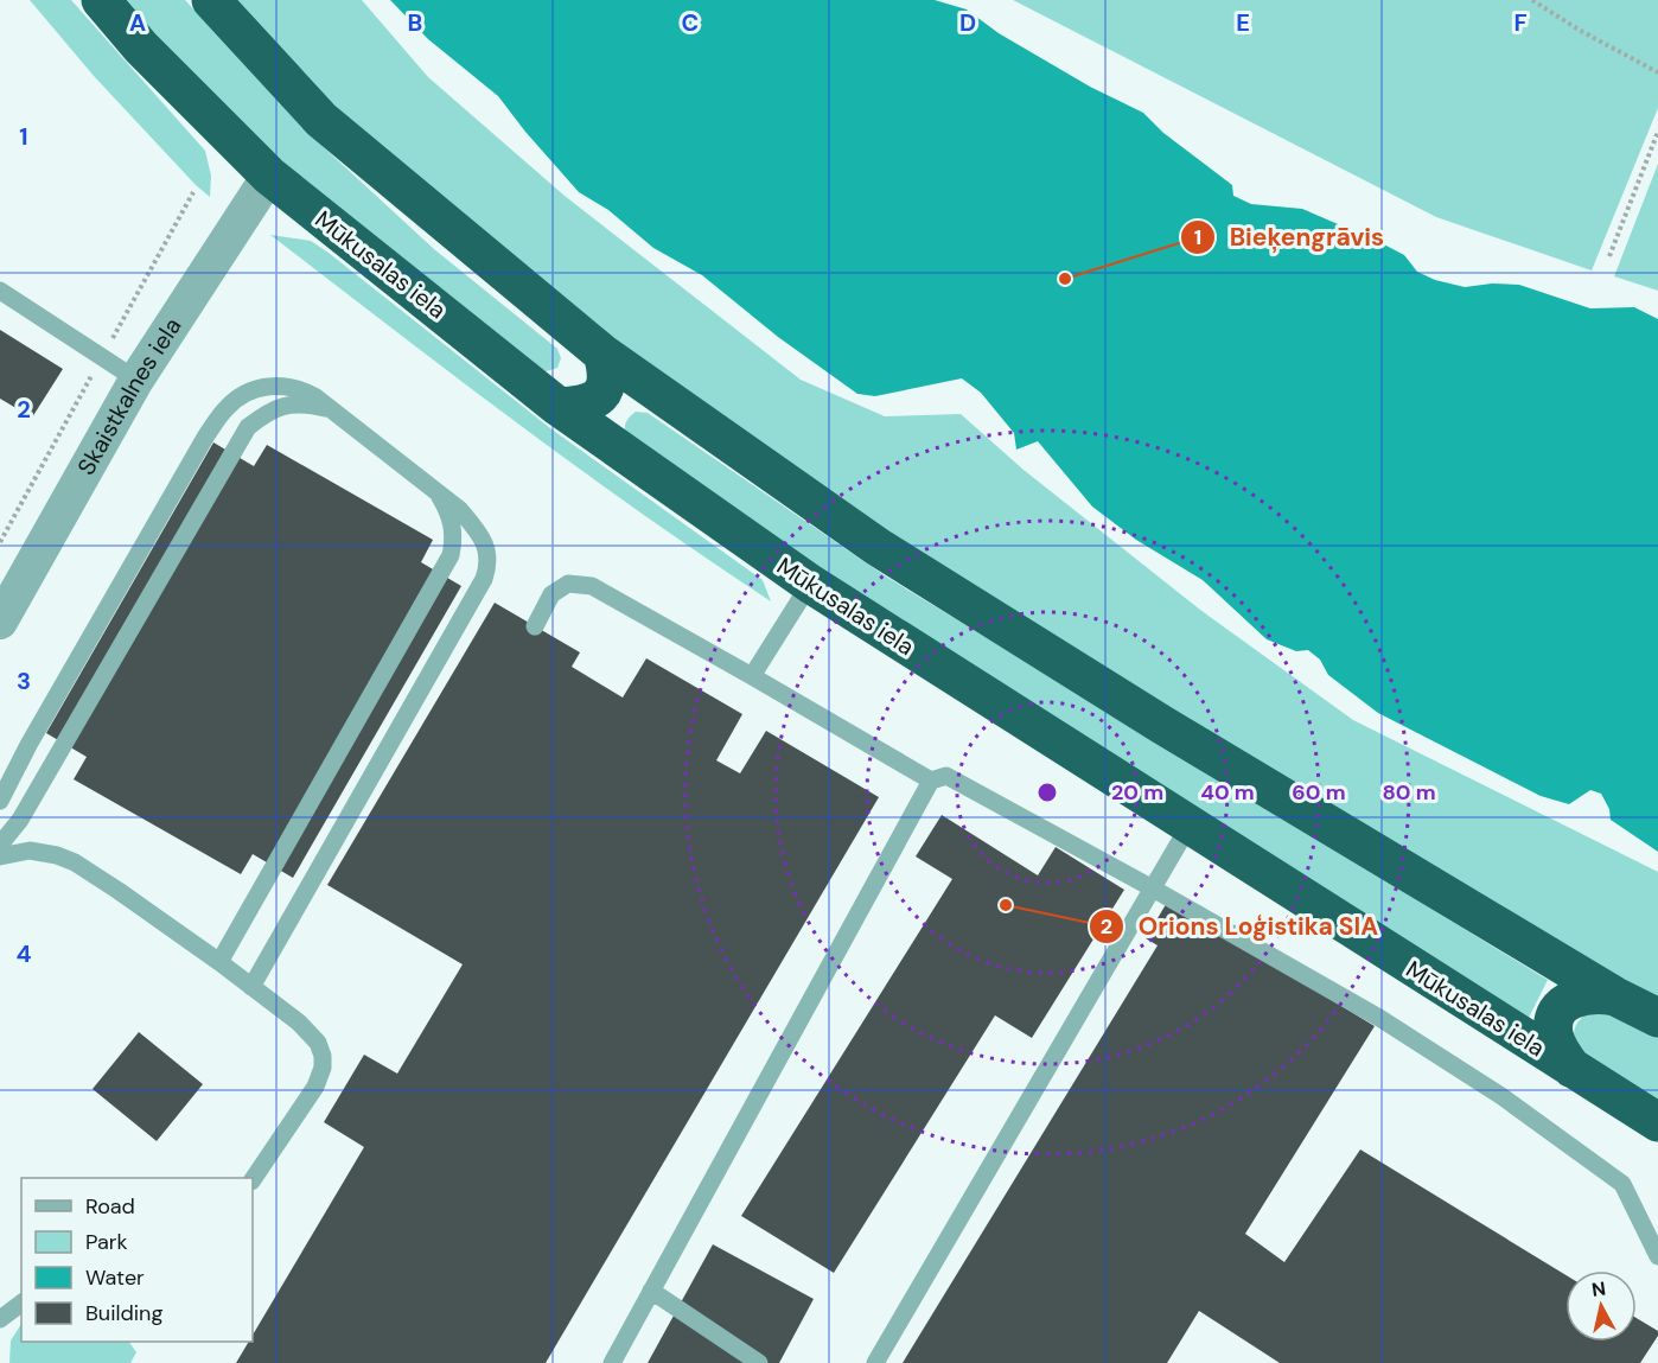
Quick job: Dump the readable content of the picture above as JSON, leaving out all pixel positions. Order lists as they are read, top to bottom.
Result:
{
  "streets": {
    "highway": ["Mūkusalas iela"],
    "street": ["Skaistkalnes iela"]
  },
  "crossings": [
    ["Mūkusalas iela", "Skaistkalnes iela"]
  ],
  "places": ["Bieķengrāvis", "Orions Loģistika SIA"],
  "legend": [
    "Road",
    "Park",
    "Water",
    "Building"
  ],
  "north": "top",
  "grid": {
    "columns": [
      "A",
      "B",
      "C",
      "D",
      "E",
      "F"
    ],
    "rows": [
      "1",
      "2",
      "3",
      "4"
    ]
  },
  "rings": [
    "20 m",
    "40 m",
    "60 m",
    "80 m"
  ]
}
